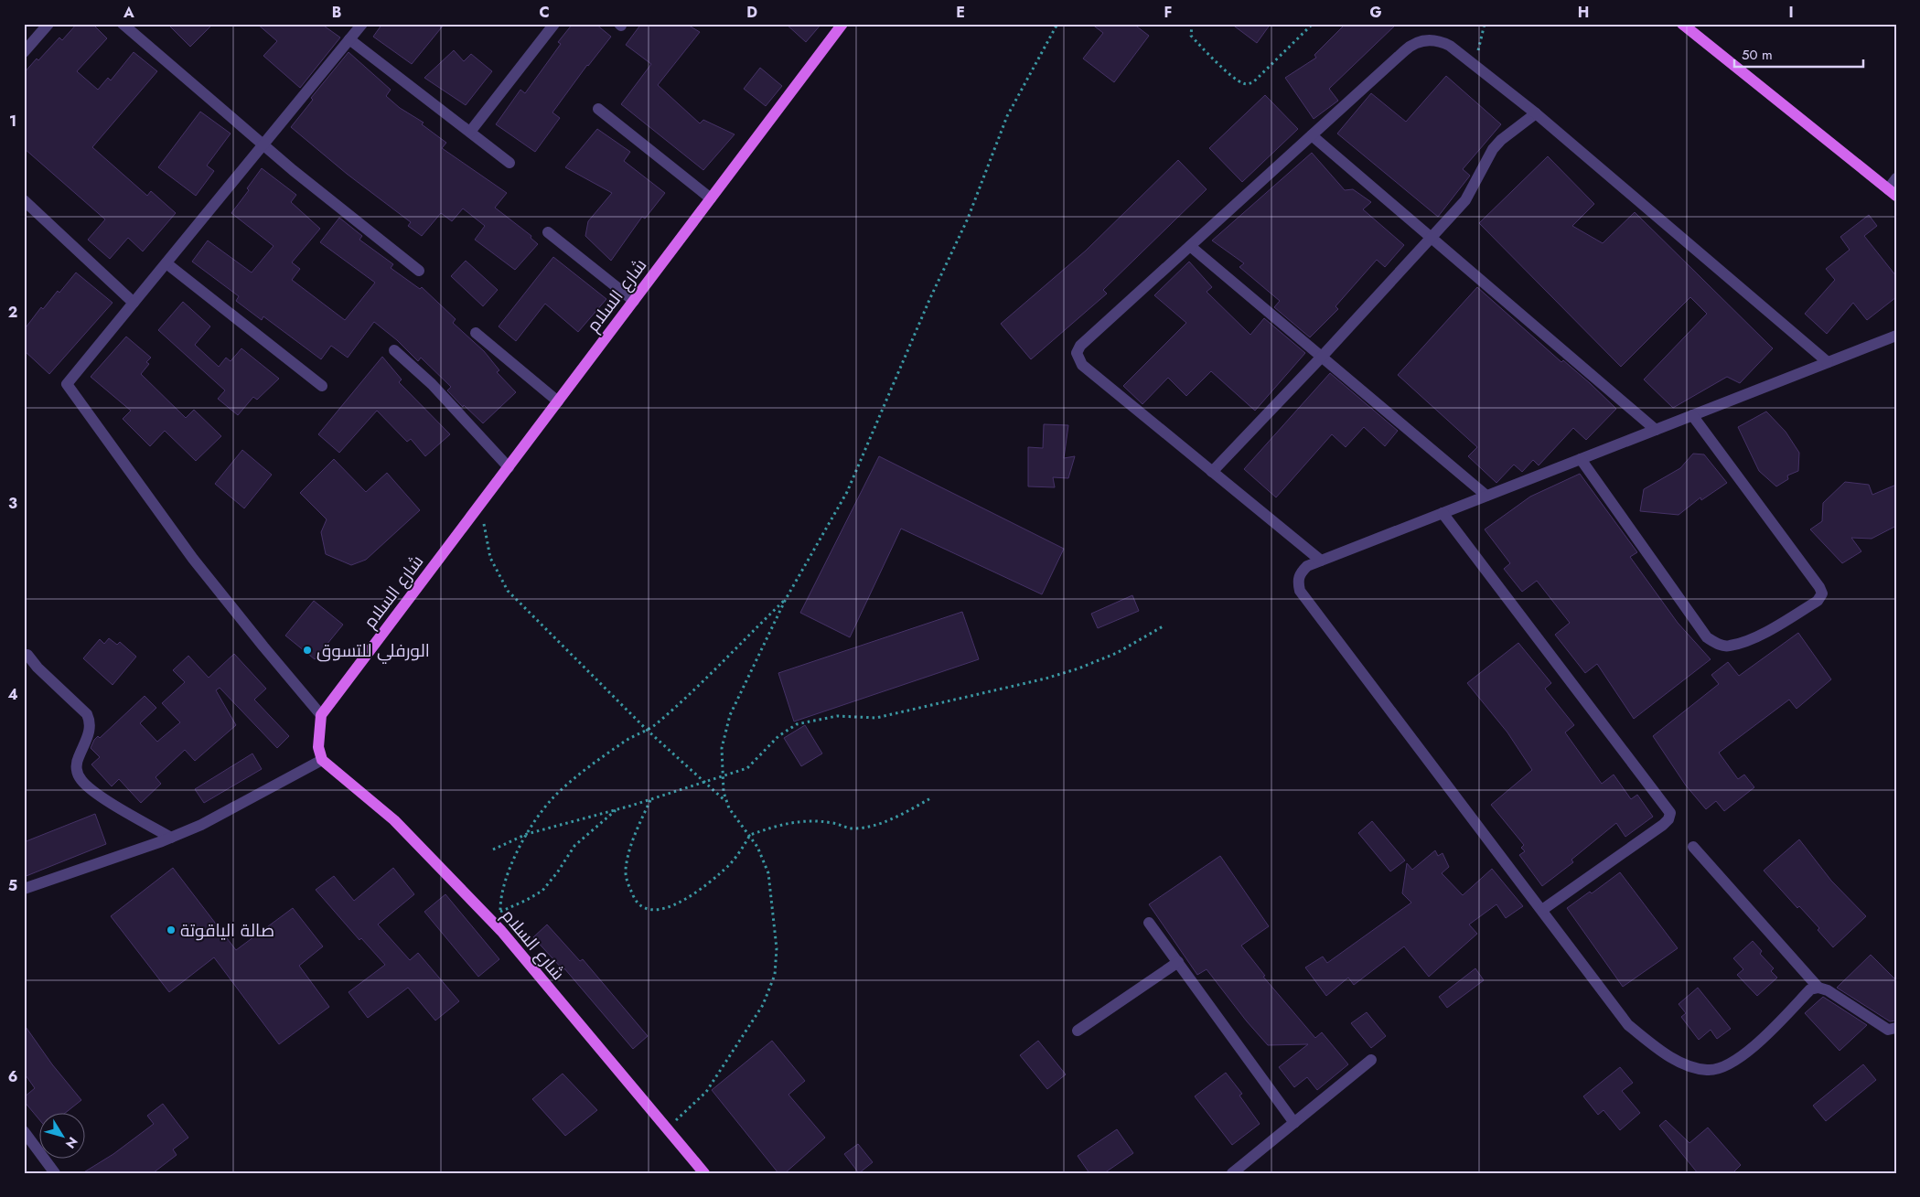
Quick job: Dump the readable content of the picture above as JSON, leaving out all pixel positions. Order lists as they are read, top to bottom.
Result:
{
  "streets": {
    "main road": ["شارع السلام"]
  },
  "places": ["الورفلي للتسوق", "صالة الياقوتة"],
  "scale_bar": "50 m",
  "north": "bottom right",
  "grid": {
    "columns": [
      "A",
      "B",
      "C",
      "D",
      "E",
      "F",
      "G",
      "H",
      "I"
    ],
    "rows": [
      "1",
      "2",
      "3",
      "4",
      "5",
      "6"
    ]
  }
}
